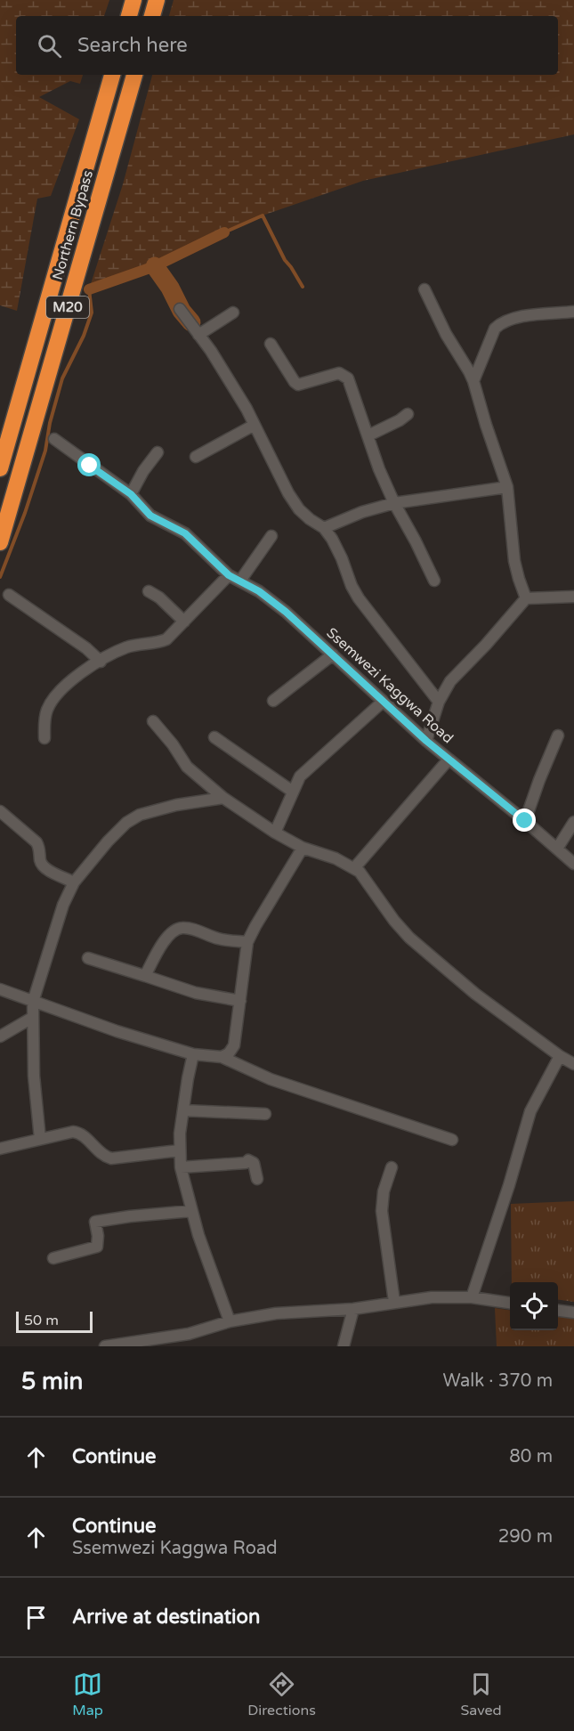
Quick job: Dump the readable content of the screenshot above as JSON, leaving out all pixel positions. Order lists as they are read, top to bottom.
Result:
{
  "streets": {
    "highway": ["Northern Bypass", "M20"],
    "street": ["Ssemwezi Kaggwa Road"]
  },
  "scale_bar": "50 m",
  "page": {
    "search": "Search here",
    "scale": "50 m",
    "heading": ["5 min", "Walk · 370 m"],
    "list": [
      ["Continue", "80 m"],
      ["Continue", "Ssemwezi Kaggwa Road", "290 m"],
      "Arrive at destination"
    ],
    "nav": ["Map", "Directions", "Saved"]
  }
}
